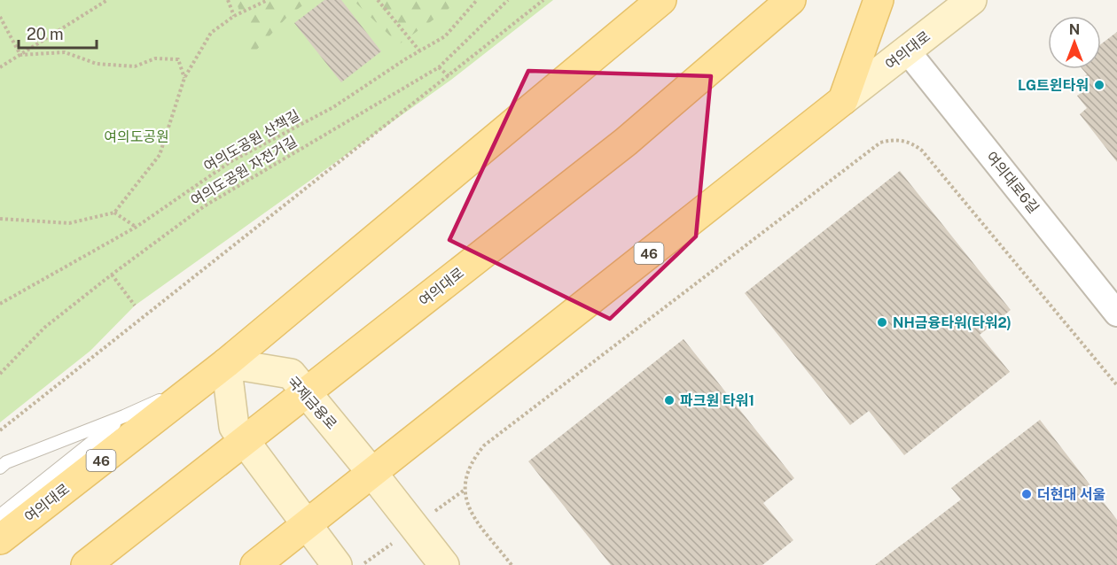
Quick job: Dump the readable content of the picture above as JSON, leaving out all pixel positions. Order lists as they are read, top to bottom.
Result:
{
  "streets": {
    "main road": ["여의대로", "46"],
    "street": ["여의대로6길", "국제금융로"],
    "path": ["여의도공원 산책길", "여의도공원 자전거길"]
  },
  "crossings": [
    ["여의대로", "여의대로6길"],
    ["여의대로", "국제금융로"]
  ],
  "parks": ["여의도공원"],
  "places": [
    "LG트윈타워",
    "NH금융타워(타워2)",
    "파크원 타워1",
    "더현대 서울"
  ],
  "scale_bar": "20 m",
  "north": "top"
}
